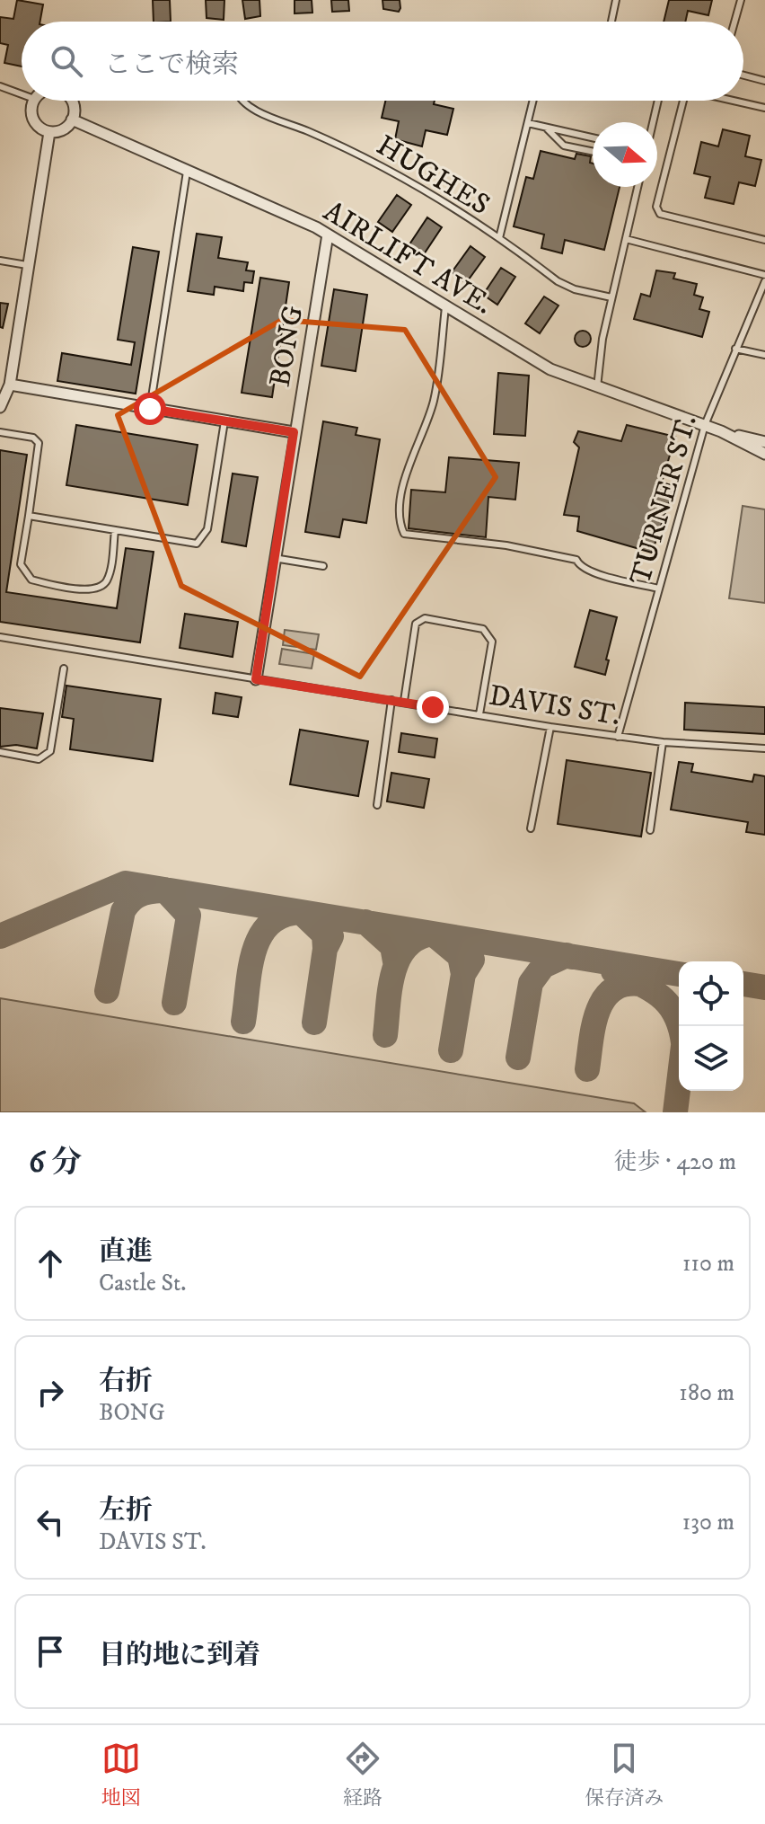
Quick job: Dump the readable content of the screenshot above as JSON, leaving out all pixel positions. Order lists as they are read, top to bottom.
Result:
{
  "streets": {
    "street": ["AIRLIFT AVE.", "BONG"],
    "lane": ["HUGHES", "TURNER ST.", "DAVIS ST."]
  },
  "crossings": [
    ["AIRLIFT AVE.", "BONG"],
    ["AIRLIFT AVE.", "TURNER ST."],
    ["BONG", "DAVIS ST."],
    ["TURNER ST.", "DAVIS ST."]
  ],
  "north": "right",
  "page": {
    "search": "ここで検索",
    "heading": ["6 分", "徒歩 · 420 m"],
    "list": [
      ["直進", "Castle St.", "110 m"],
      ["右折", "BONG", "180 m"],
      ["左折", "DAVIS ST.", "130 m"],
      "目的地に到着"
    ],
    "nav": ["地図", "経路", "保存済み"]
  }
}
